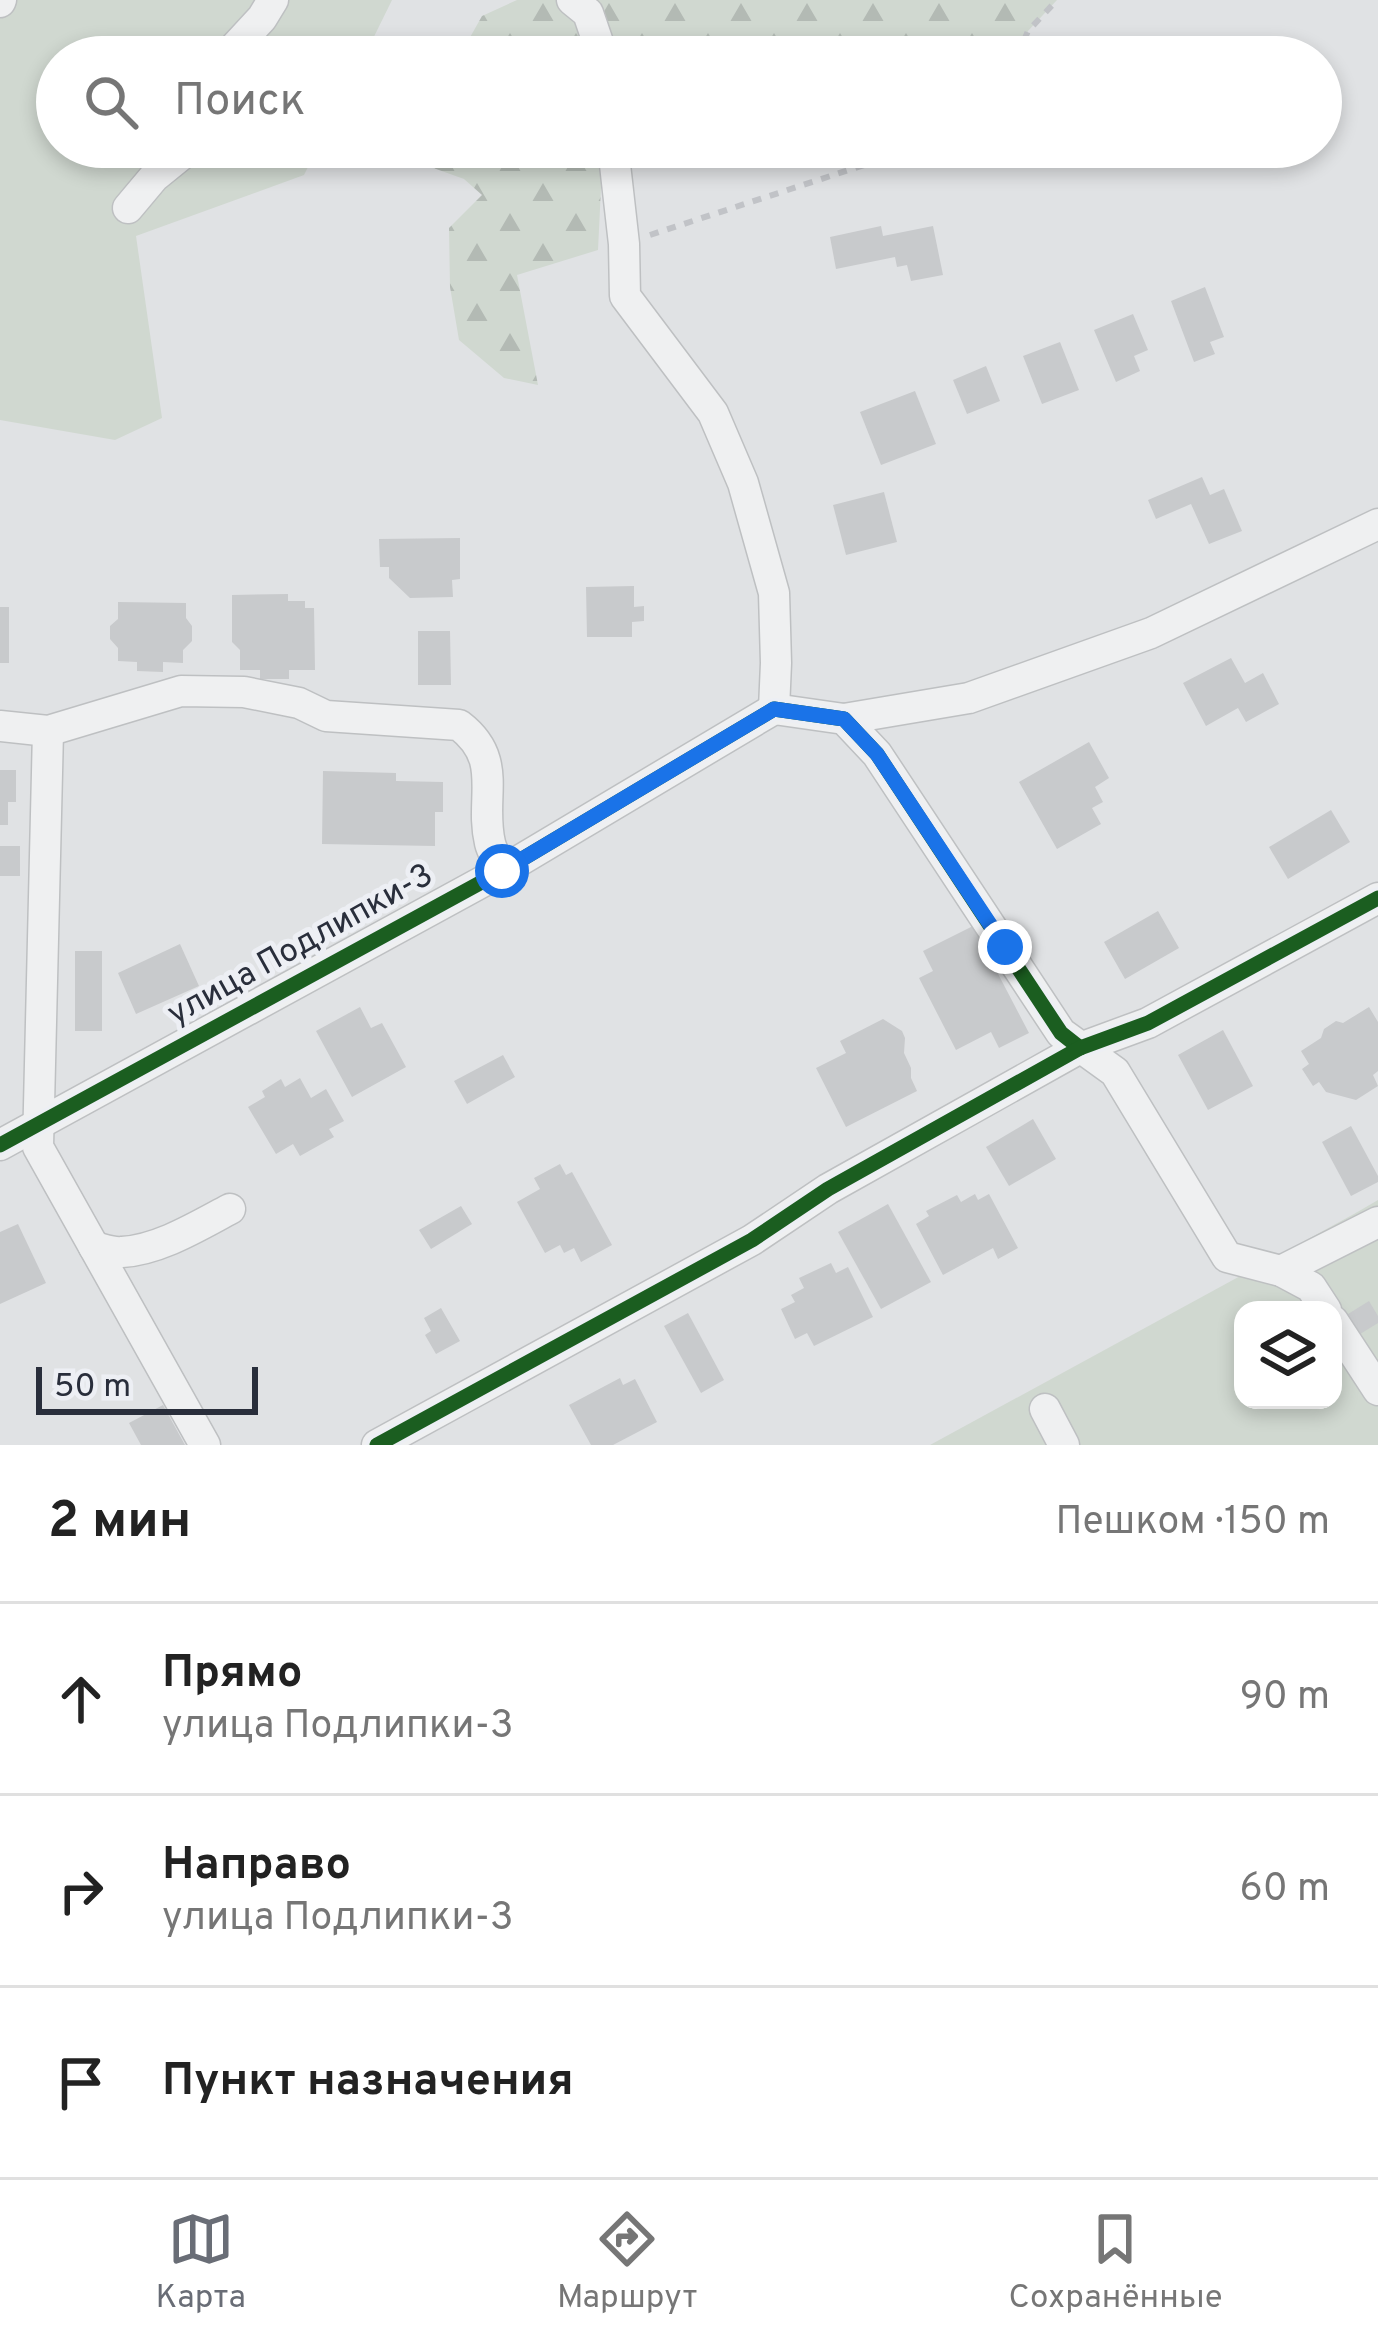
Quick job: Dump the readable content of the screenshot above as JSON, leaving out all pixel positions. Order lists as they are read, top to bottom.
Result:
{
  "streets": {
    "street": ["улица Подлипки-3"]
  },
  "scale_bar": "50 m",
  "page": {
    "search": "Поиск",
    "scale": "50 m",
    "heading": ["2 мин", "Пешком · 150 m"],
    "list": [
      ["Прямо", "улица Подлипки-3", "90 m"],
      ["Направо", "улица Подлипки-3", "60 m"],
      "Пункт назначения"
    ],
    "nav": ["Карта", "Маршрут", "Сохранённые"]
  }
}
